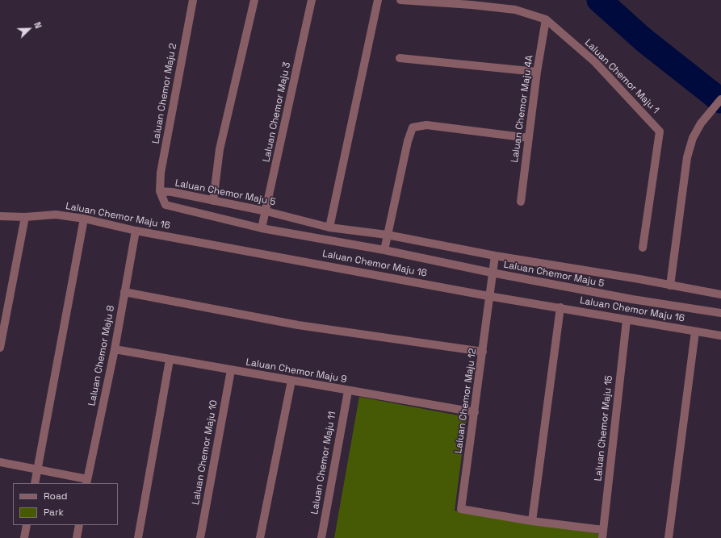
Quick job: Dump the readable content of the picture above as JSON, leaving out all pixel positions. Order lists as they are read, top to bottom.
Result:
{
  "streets": {
    "street": [
      "Laluan Chemor Maju 1",
      "Laluan Chemor Maju 2",
      "Laluan Chemor Maju 4A",
      "Laluan Chemor Maju 3",
      "Laluan Chemor Maju 5",
      "Laluan Chemor Maju 16",
      "Laluan Chemor Maju 8",
      "Laluan Chemor Maju 9",
      "Laluan Chemor Maju 12",
      "Laluan Chemor Maju 15",
      "Laluan Chemor Maju 10",
      "Laluan Chemor Maju 11"
    ]
  },
  "crossings": [
    ["Laluan Chemor Maju 1", "Laluan Chemor Maju 4A"],
    ["Laluan Chemor Maju 2", "Laluan Chemor Maju 5"],
    ["Laluan Chemor Maju 3", "Laluan Chemor Maju 5"],
    ["Laluan Chemor Maju 5", "Laluan Chemor Maju 12"],
    ["Laluan Chemor Maju 16", "Laluan Chemor Maju 8"],
    ["Laluan Chemor Maju 16", "Laluan Chemor Maju 12"],
    ["Laluan Chemor Maju 16", "Laluan Chemor Maju 15"],
    ["Laluan Chemor Maju 8", "Laluan Chemor Maju 9"],
    ["Laluan Chemor Maju 9", "Laluan Chemor Maju 12"],
    ["Laluan Chemor Maju 9", "Laluan Chemor Maju 10"],
    ["Laluan Chemor Maju 9", "Laluan Chemor Maju 11"]
  ],
  "legend": ["Road", "Park"],
  "north": "top right"
}
